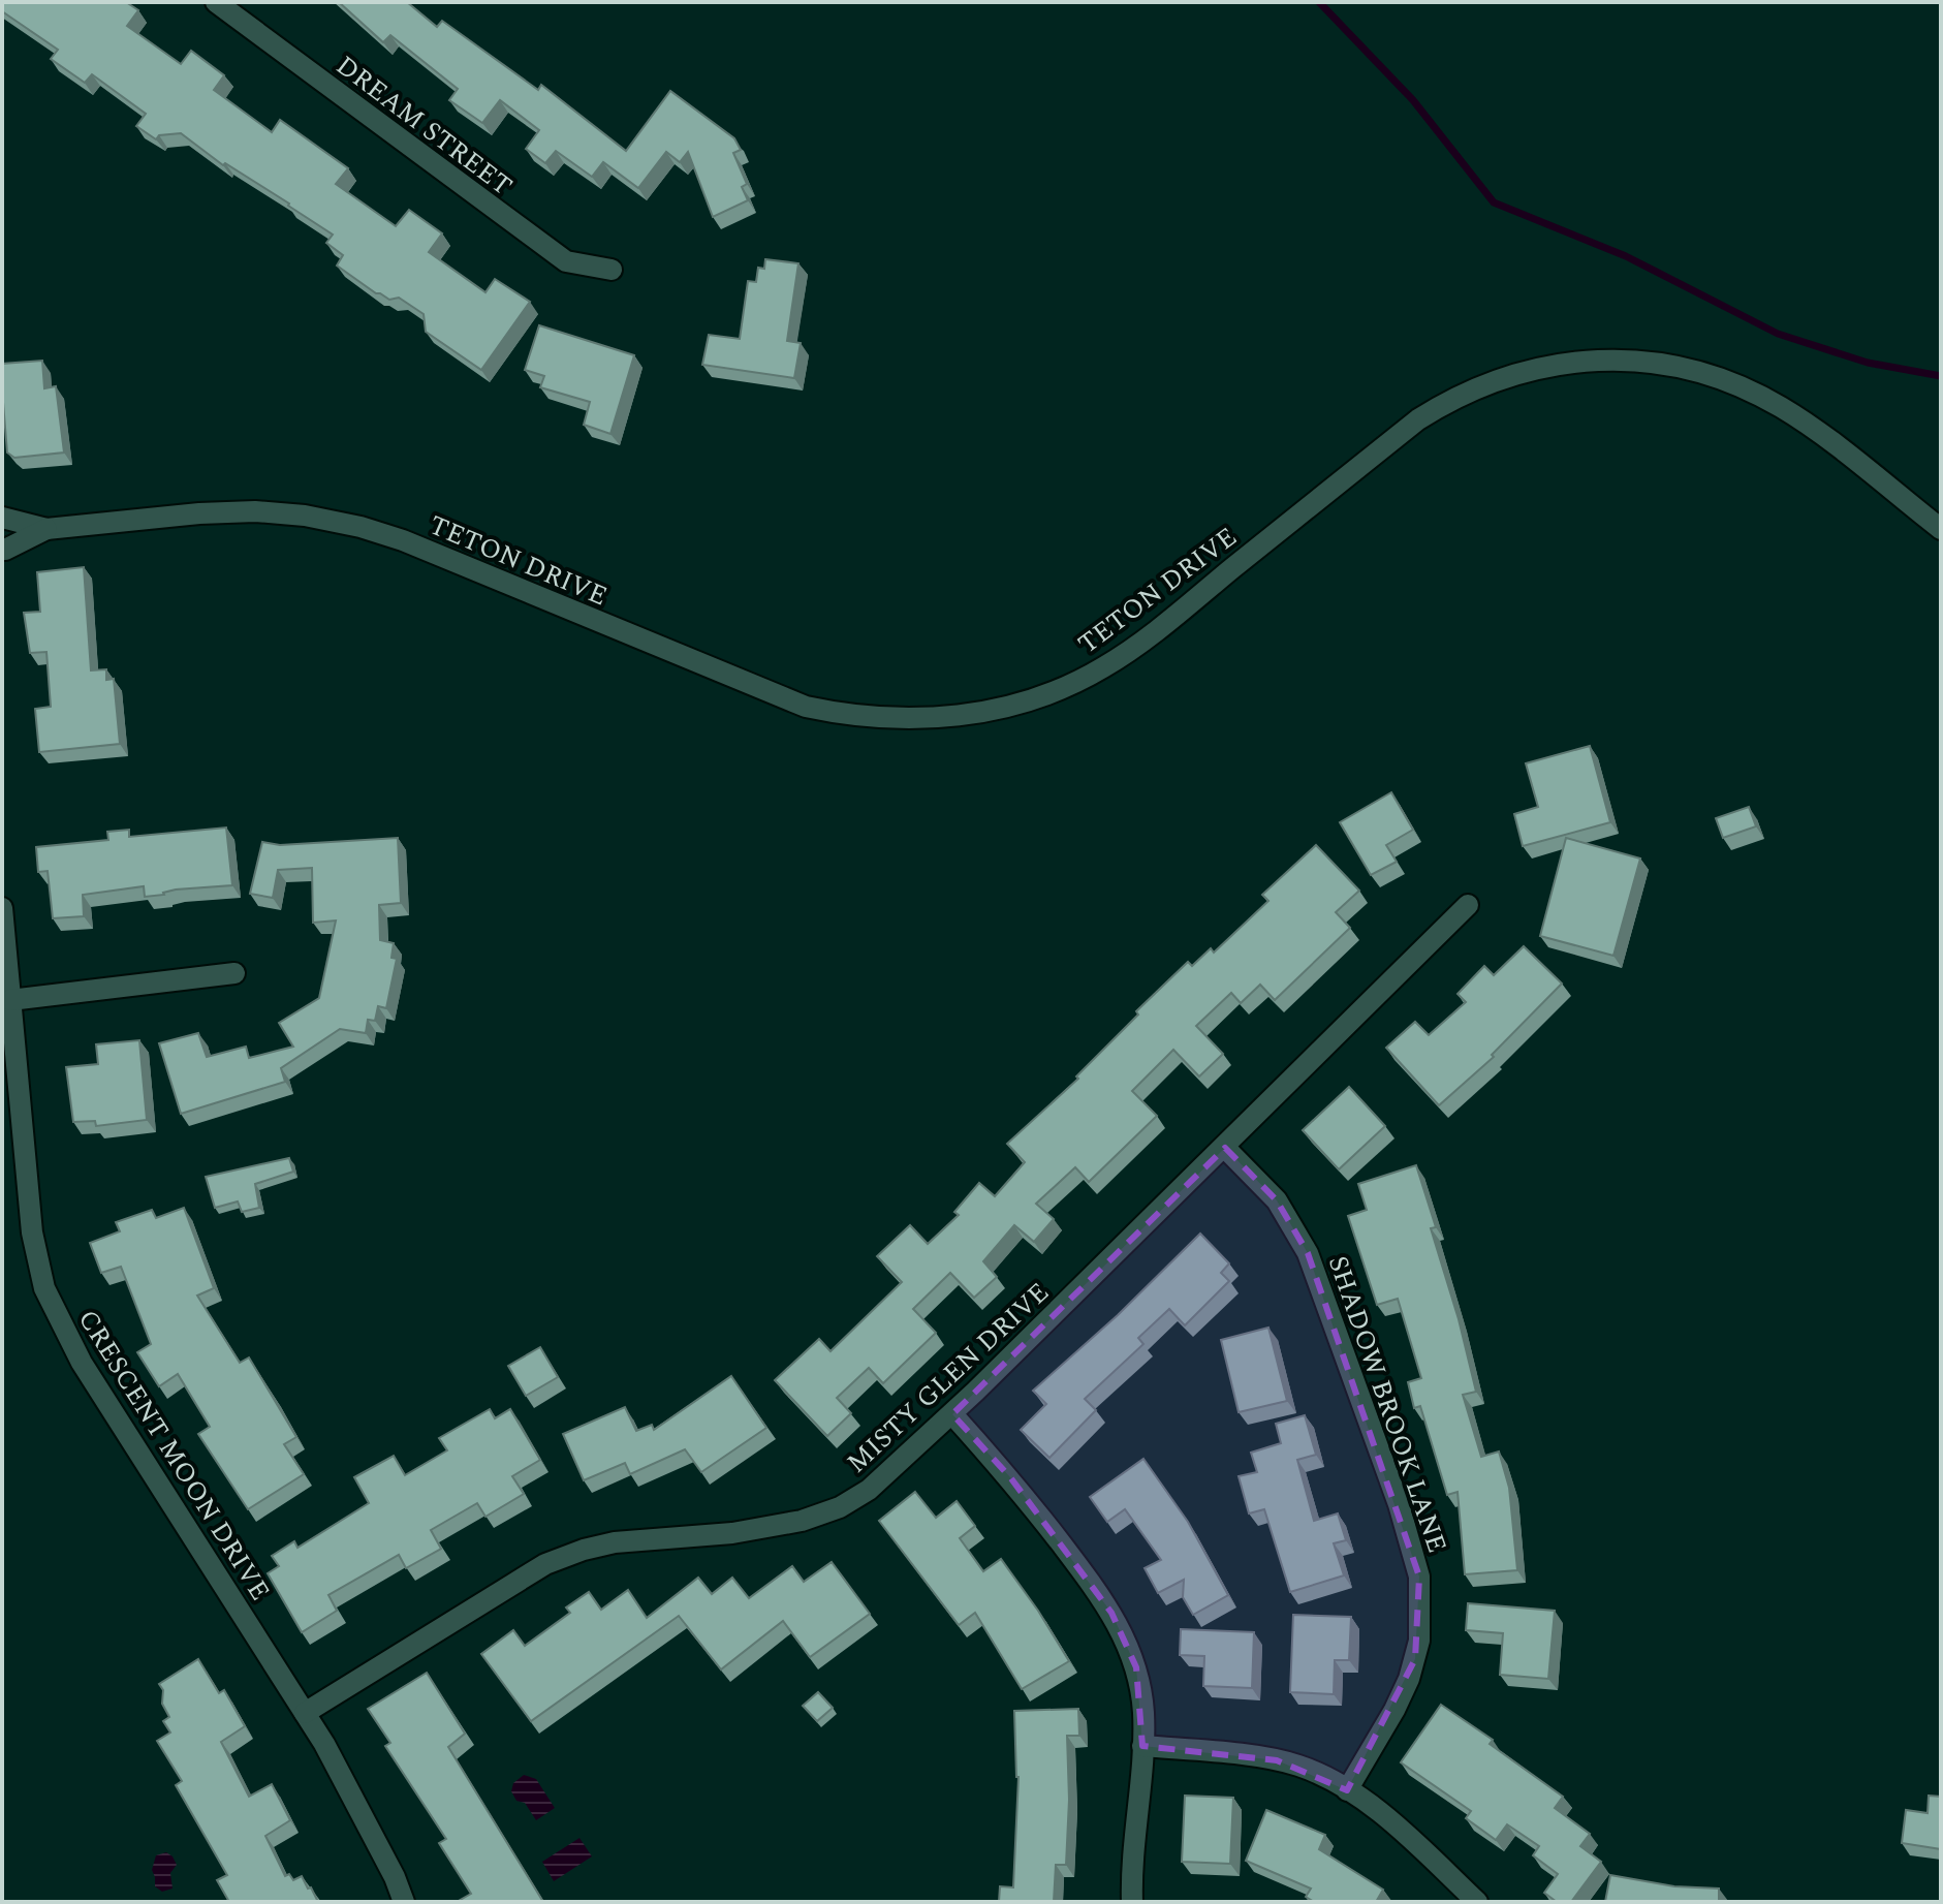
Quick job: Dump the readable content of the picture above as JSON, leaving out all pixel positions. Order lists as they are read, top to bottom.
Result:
{
  "streets": {
    "street": [
      "DREAM STREET",
      "TETON DRIVE",
      "MISTY GLEN DRIVE",
      "SHADOW BROOK LANE",
      "CRESCENT MOON DRIVE"
    ]
  },
  "crossings": [
    ["MISTY GLEN DRIVE", "SHADOW BROOK LANE"],
    ["MISTY GLEN DRIVE", "CRESCENT MOON DRIVE"]
  ]
}
